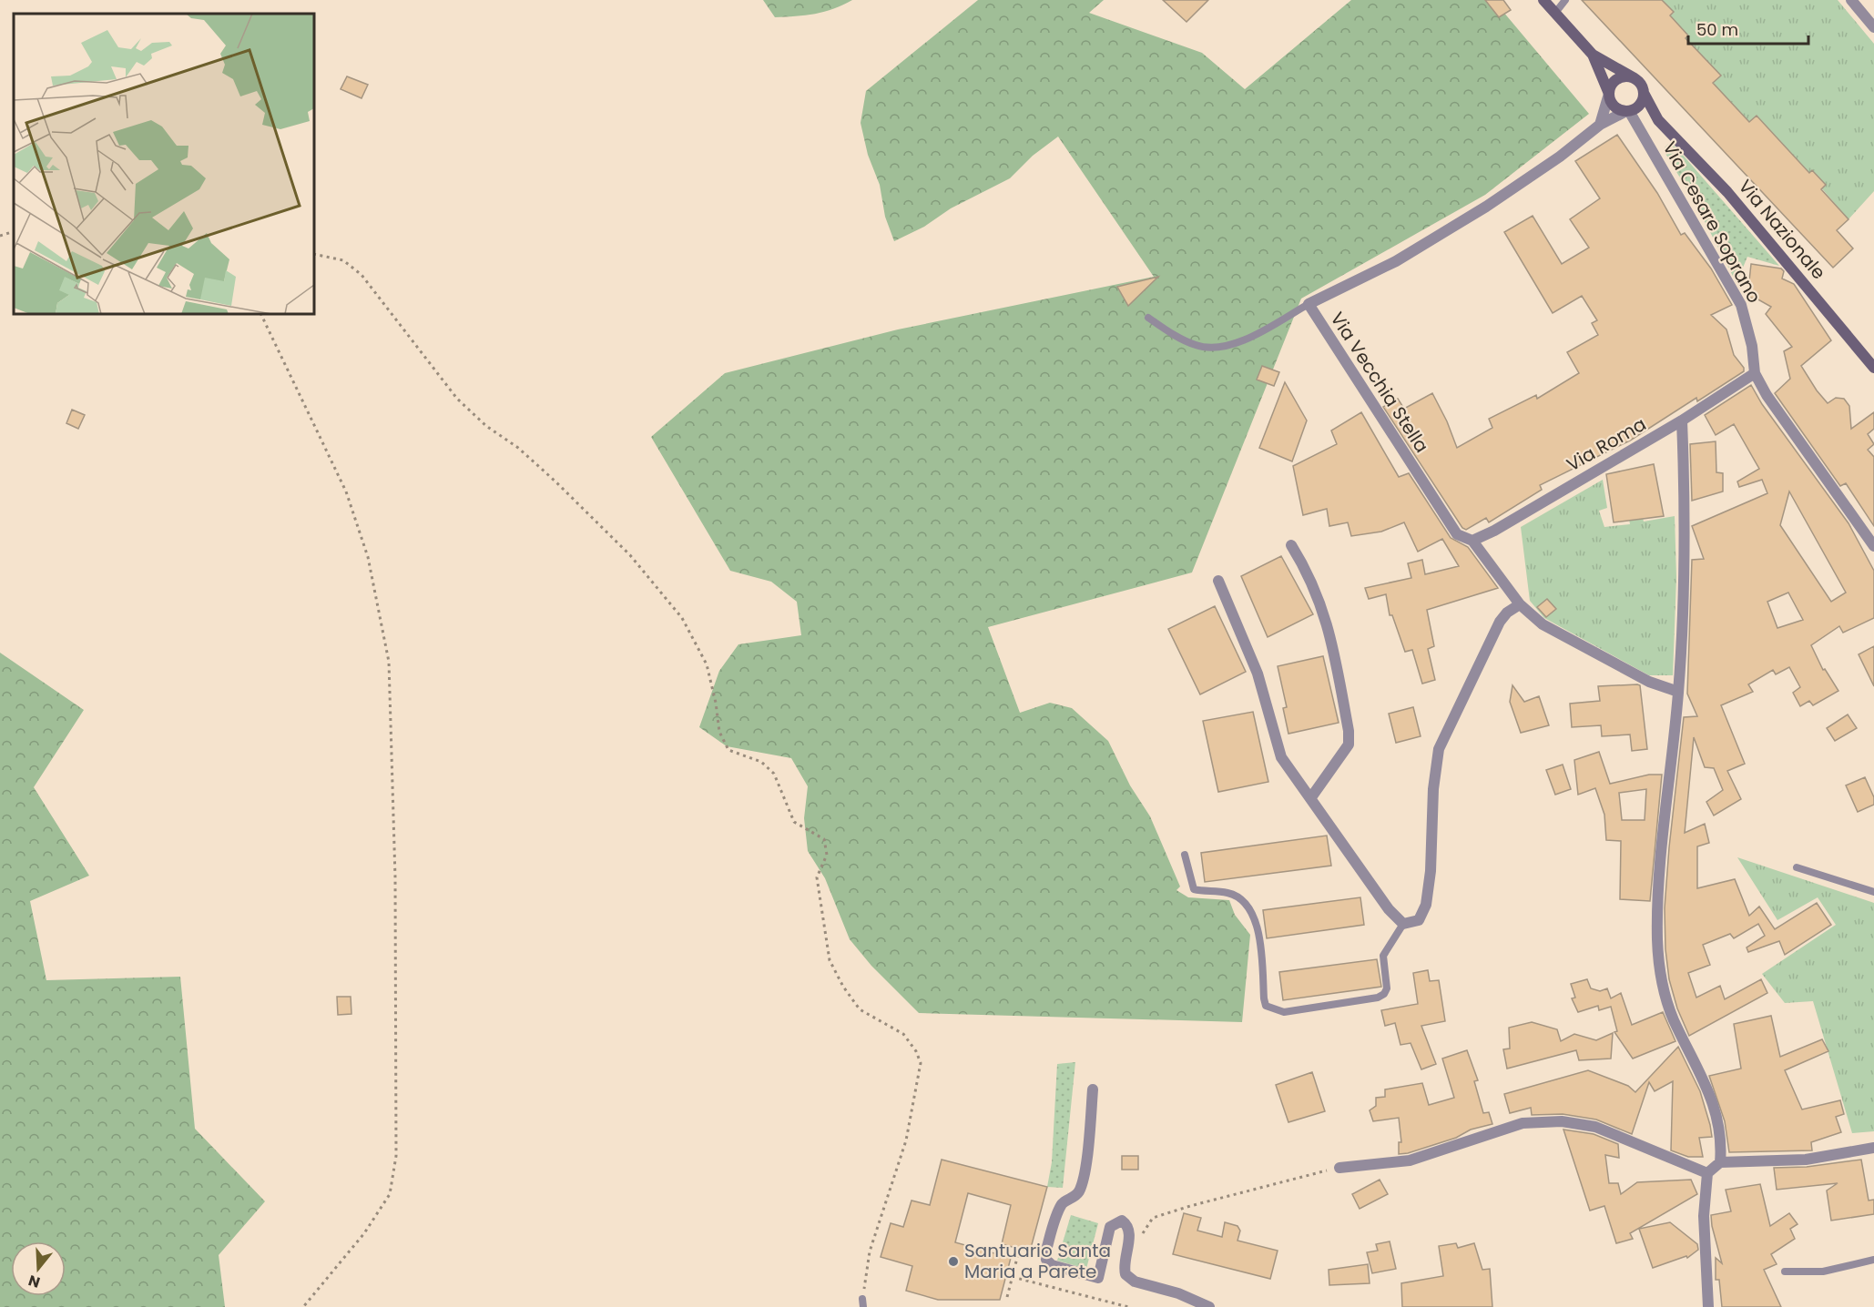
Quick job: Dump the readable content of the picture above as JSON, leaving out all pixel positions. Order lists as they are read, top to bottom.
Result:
{
  "streets": {
    "main road": ["Via Nazionale"],
    "street": ["Via Cesare Soprano", "Via Vecchia Stella", "Via Roma"]
  },
  "crossings": [
    ["Via Cesare Soprano", "Via Nazionale"],
    ["Via Cesare Soprano", "Via Vecchia Stella"],
    ["Via Cesare Soprano", "Via Roma"],
    ["Via Nazionale", "Via Vecchia Stella"],
    ["Via Vecchia Stella", "Via Roma"]
  ],
  "places": ["Santuario Santa Maria a Parete"],
  "scale_bar": "50 m",
  "north": "bottom"
}
